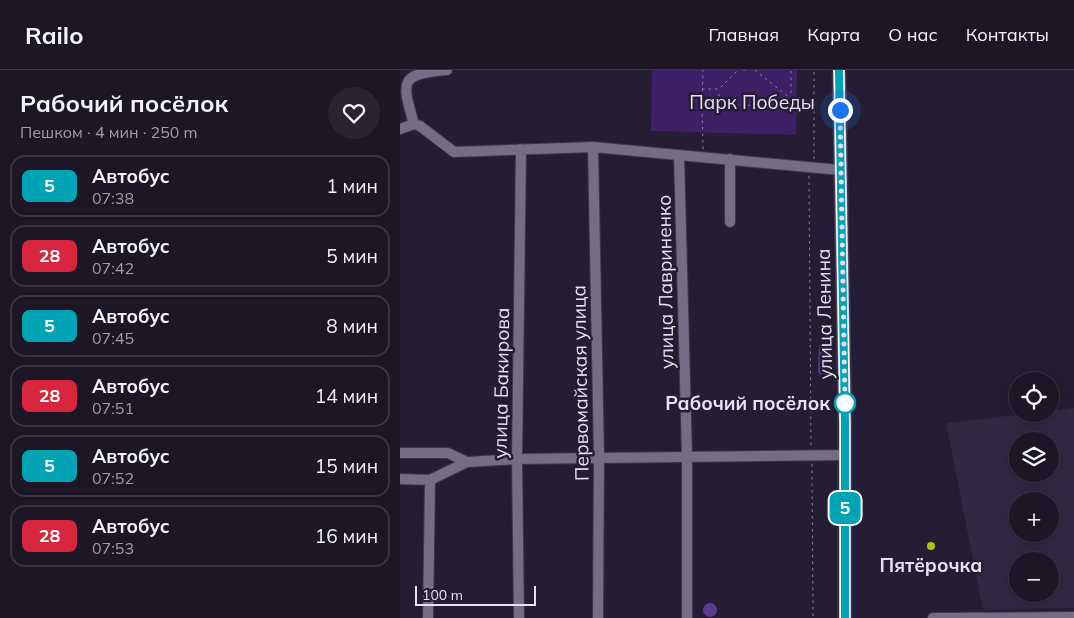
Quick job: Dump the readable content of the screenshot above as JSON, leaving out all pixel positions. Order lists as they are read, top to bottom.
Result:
{
  "streets": {
    "main road": ["улица Ленина"],
    "street": ["улица Лавриненко", "улица Бакирова", "Первомайская улица"]
  },
  "parks": ["Парк Победы"],
  "places": ["Рабочий посёлок", "Пятёрочка"],
  "lines": ["bus line 5"],
  "scale_bar": "100 m",
  "page": {
    "header": "Railo",
    "nav": [
      "Главная",
      "Карта",
      "О нас",
      "Контакты"
    ],
    "heading": ["Рабочий посёлок", "Пешком · 4 мин · 250 m"],
    "on_map": "5",
    "list": [
      {
        "mark": "5",
        "name": "Автобус",
        "note": "07:38",
        "value": "1 мин"
      },
      {
        "mark": "28",
        "name": "Автобус",
        "note": "07:42",
        "value": "5 мин"
      },
      {
        "mark": "5",
        "name": "Автобус",
        "note": "07:45",
        "value": "8 мин"
      },
      {
        "mark": "28",
        "name": "Автобус",
        "note": "07:51",
        "value": "14 мин"
      },
      {
        "mark": "5",
        "name": "Автобус",
        "note": "07:52",
        "value": "15 мин"
      },
      {
        "mark": "28",
        "name": "Автобус",
        "note": "07:53",
        "value": "16 мин"
      }
    ],
    "map_buttons": ["+", "−"],
    "scale": "100 m"
  }
}
